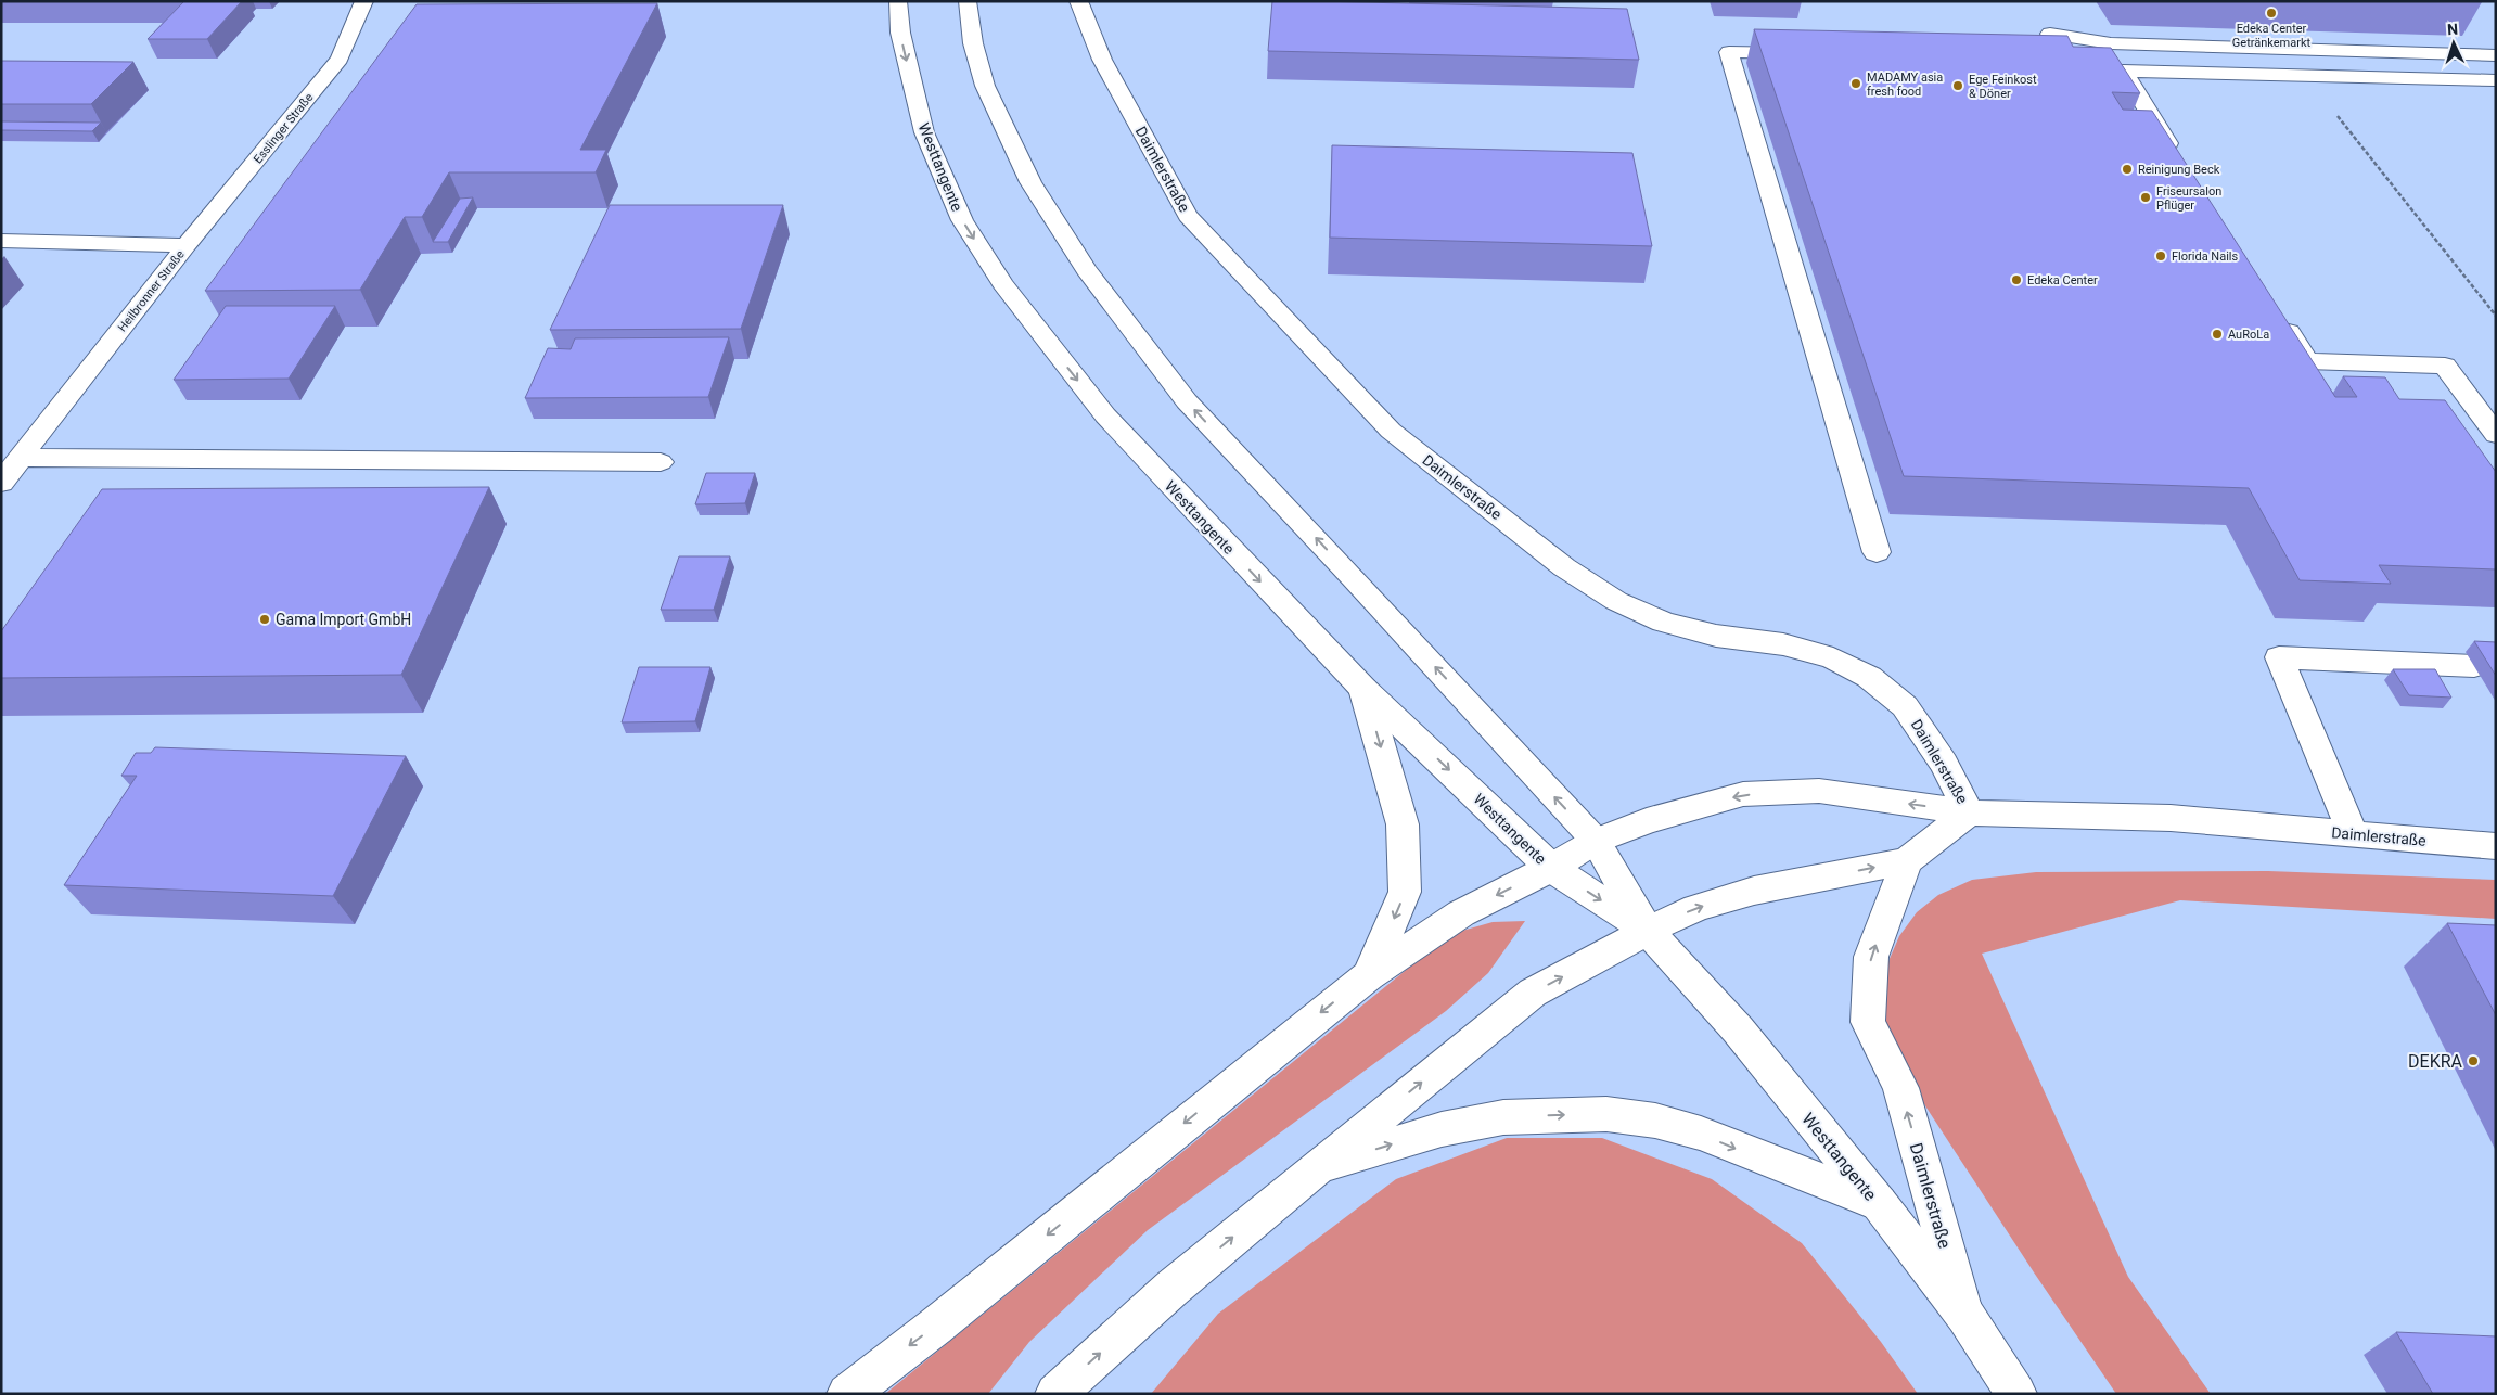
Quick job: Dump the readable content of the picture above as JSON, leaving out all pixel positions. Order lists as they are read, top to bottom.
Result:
{
  "streets": {
    "main road": [
      "Esslinger Straße",
      "Westtangente",
      "Daimlerstraße",
      "Heilbronner Straße"
    ]
  },
  "crossings": [
    ["Esslinger Straße", "Heilbronner Straße"],
    ["Westtangente", "Daimlerstraße"]
  ],
  "places": [
    "Edeka Center Getränkemarkt",
    "MADAMY asia fresh food",
    "Ege Feinkost & Döner",
    "Reinigung Beck",
    "Friseursalon Pflüger",
    "Florida Nails",
    "Edeka Center",
    "AuRoLa",
    "Gama Import GmbH",
    "DEKRA"
  ],
  "north": "top"
}
